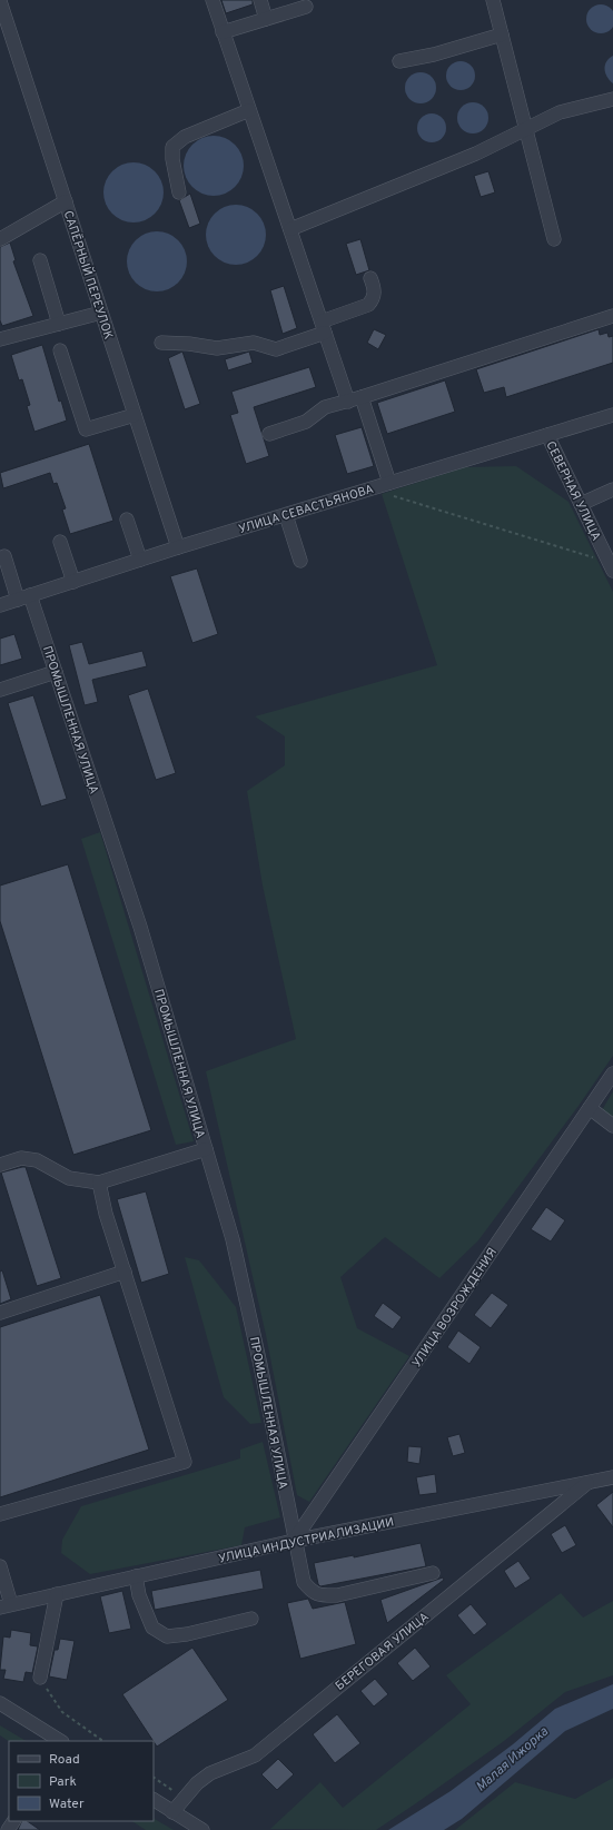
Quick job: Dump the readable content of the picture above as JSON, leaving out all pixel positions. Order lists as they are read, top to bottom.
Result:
{
  "streets": {
    "street": [
      "САПЁРНЫЙ ПЕРЕУЛОК",
      "СЕВЕРНАЯ УЛИЦА",
      "УЛИЦА СЕВАСТЬЯНОВА",
      "ПРОМЫШЛЕННАЯ УЛИЦА",
      "УЛИЦА ВОЗРОЖДЕНИЯ",
      "УЛИЦА ИНДУСТРИАЛИЗАЦИИ",
      "БЕРЕГОВАЯ УЛИЦА"
    ]
  },
  "crossings": [
    ["САПЁРНЫЙ ПЕРЕУЛОК", "УЛИЦА СЕВАСТЬЯНОВА"],
    ["СЕВЕРНАЯ УЛИЦА", "УЛИЦА СЕВАСТЬЯНОВА"],
    ["УЛИЦА СЕВАСТЬЯНОВА", "ПРОМЫШЛЕННАЯ УЛИЦА"],
    ["ПРОМЫШЛЕННАЯ УЛИЦА", "УЛИЦА ВОЗРОЖДЕНИЯ"],
    ["ПРОМЫШЛЕННАЯ УЛИЦА", "УЛИЦА ИНДУСТРИАЛИЗАЦИИ"],
    ["УЛИЦА ВОЗРОЖДЕНИЯ", "УЛИЦА ИНДУСТРИАЛИЗАЦИИ"],
    ["УЛИЦА ИНДУСТРИАЛИЗАЦИИ", "БЕРЕГОВАЯ УЛИЦА"]
  ],
  "water": ["Малая Ижорка"],
  "legend": ["Road", "Park", "Water"]
}
